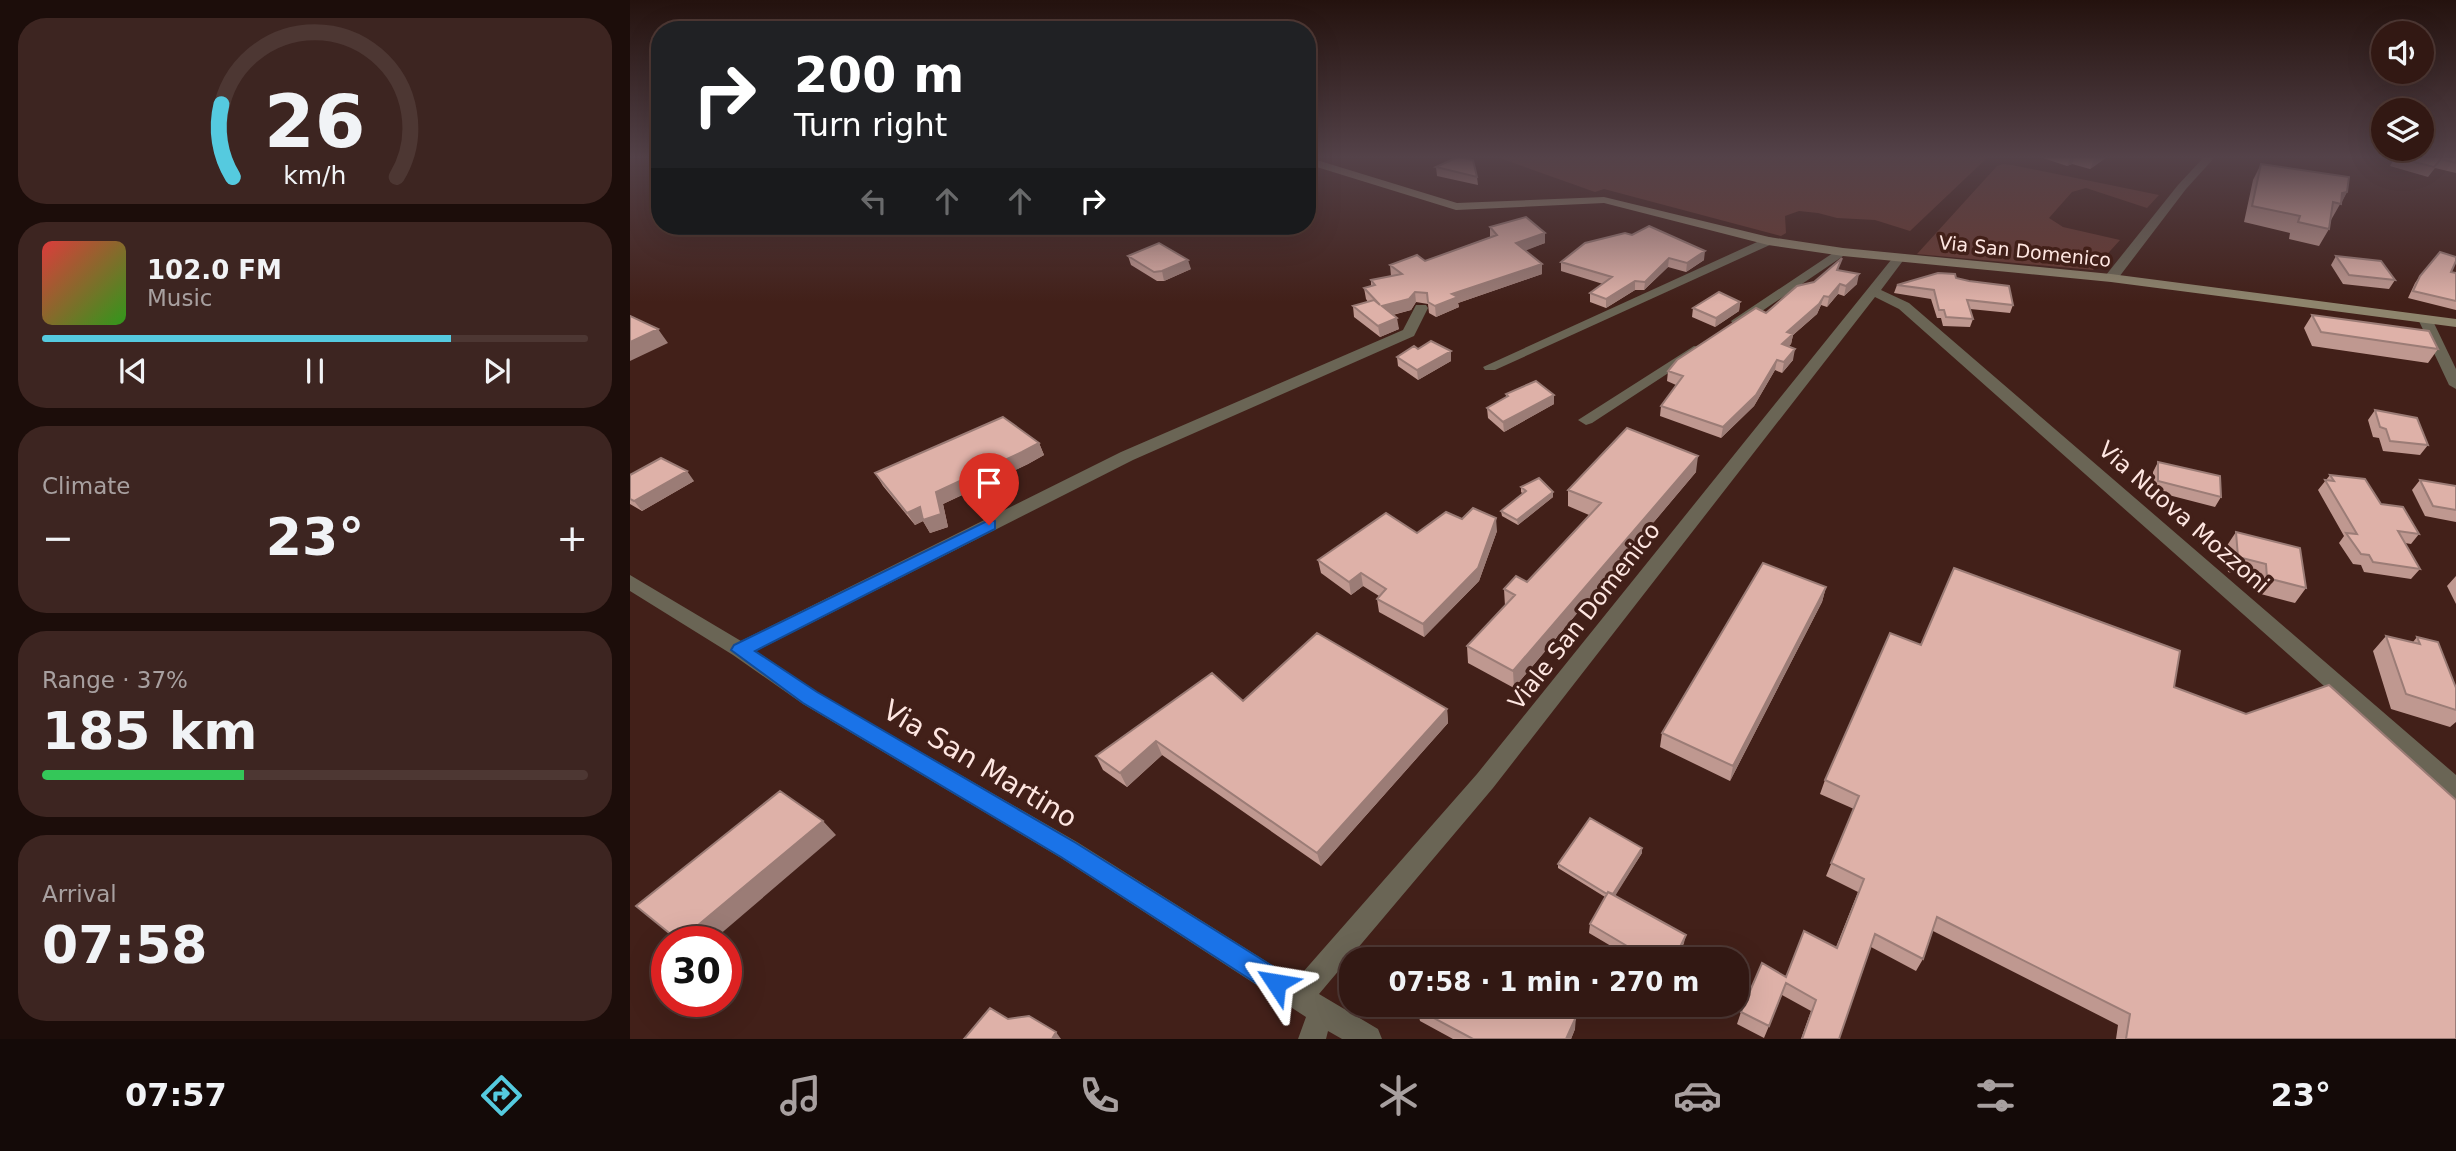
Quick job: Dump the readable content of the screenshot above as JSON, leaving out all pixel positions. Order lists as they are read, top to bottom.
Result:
{
  "streets": {
    "street": [
      "Via San Domenico",
      "Via Nuova Mozzoni",
      "Viale San Domenico",
      "Via San Martino"
    ]
  },
  "crossings": [
    ["Via San Domenico", "Viale San Domenico"],
    ["Via Nuova Mozzoni", "Viale San Domenico"],
    ["Viale San Domenico", "Via San Martino"]
  ],
  "page": {
    "turn": ["200 m", "Turn right"],
    "song": ["102.0 FM", "Music"],
    "tile": [
      "Climate",
      ["Range · 37%", "185 km"],
      ["Arrival", "07:58"]
    ],
    "heat": ["−", "23°", "+"],
    "limit": "30",
    "trip": "07:58 · 1 min · 270 m",
    "tabs": ["07:57", "23°"],
    "gauge": ["26", "km/h"]
  }
}
